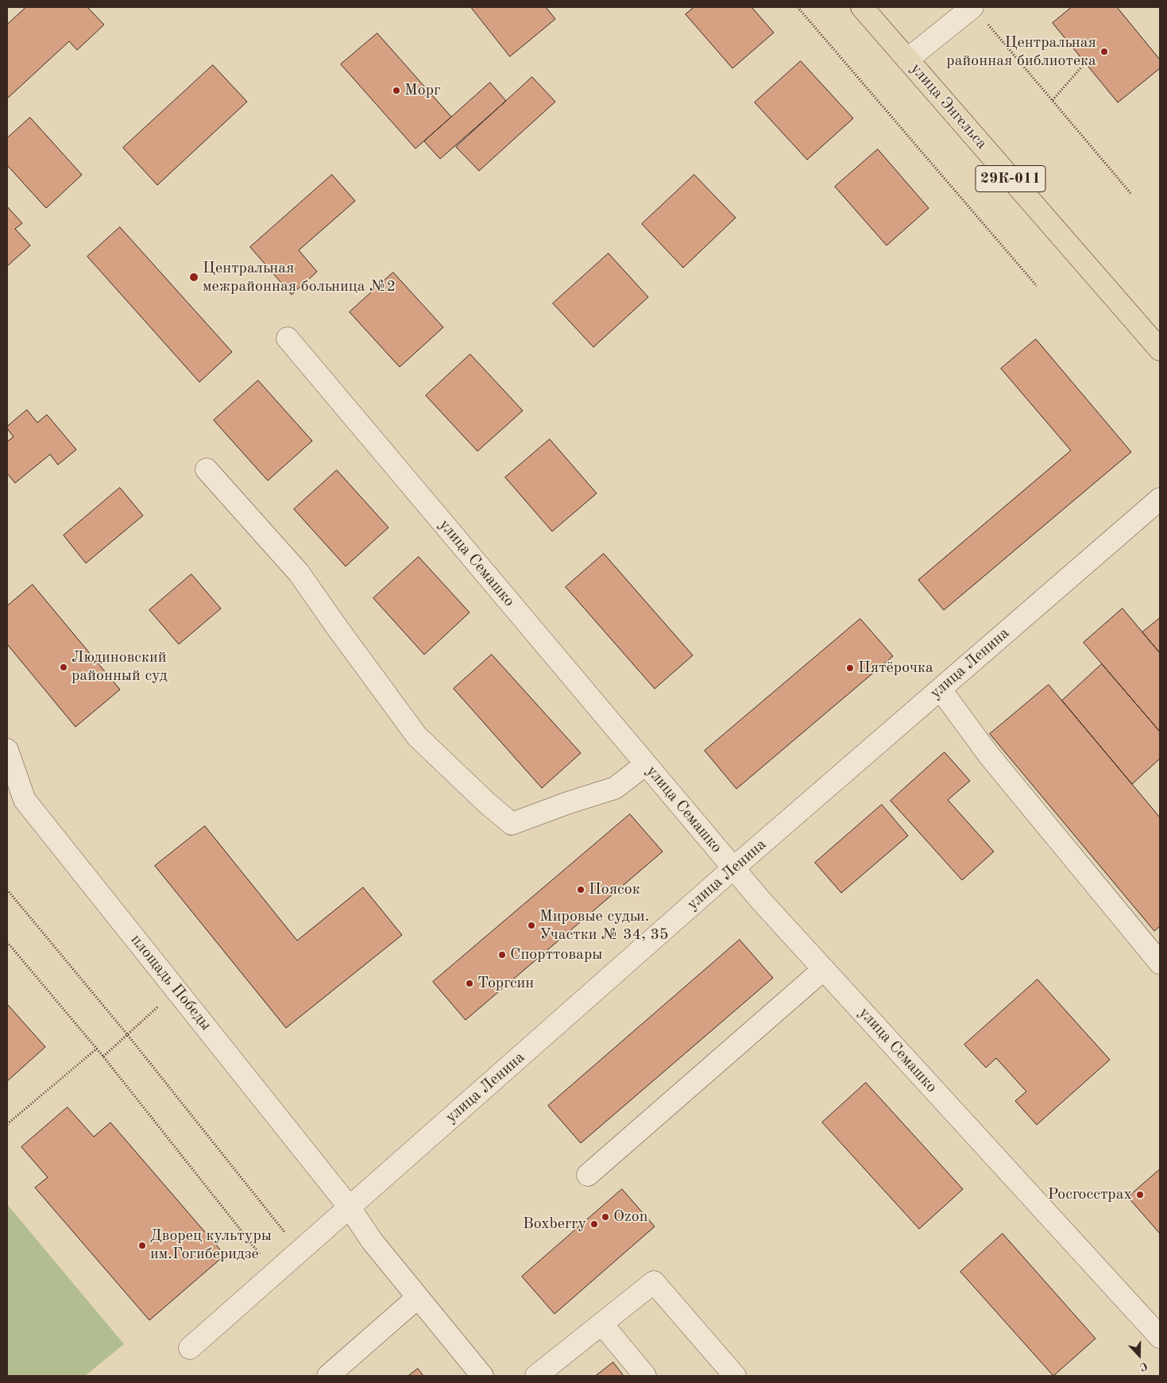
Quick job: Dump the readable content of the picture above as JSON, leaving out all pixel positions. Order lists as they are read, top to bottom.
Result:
{
  "streets": {
    "main road": ["улица Энгельса", "29К-011"],
    "street": ["улица Семашко", "улица Ленина", "площадь Победы"]
  },
  "crossings": [
    ["улица Семашко", "улица Ленина"],
    ["улица Ленина", "площадь Победы"]
  ],
  "places": [
    "Центральная районная библиотека",
    "Морг",
    "Центральная межрайонная больница №2",
    "Людиновский районный суд",
    "Пятёрочка",
    "Поясок",
    "Мировые судьи. Участки № 34, 35",
    "Спорттовары",
    "Торгсин",
    "Росгосстрах",
    "Ozon",
    "Boxberry",
    "Дворец культуры им.Гогиберидзе"
  ],
  "north": "bottom"
}
